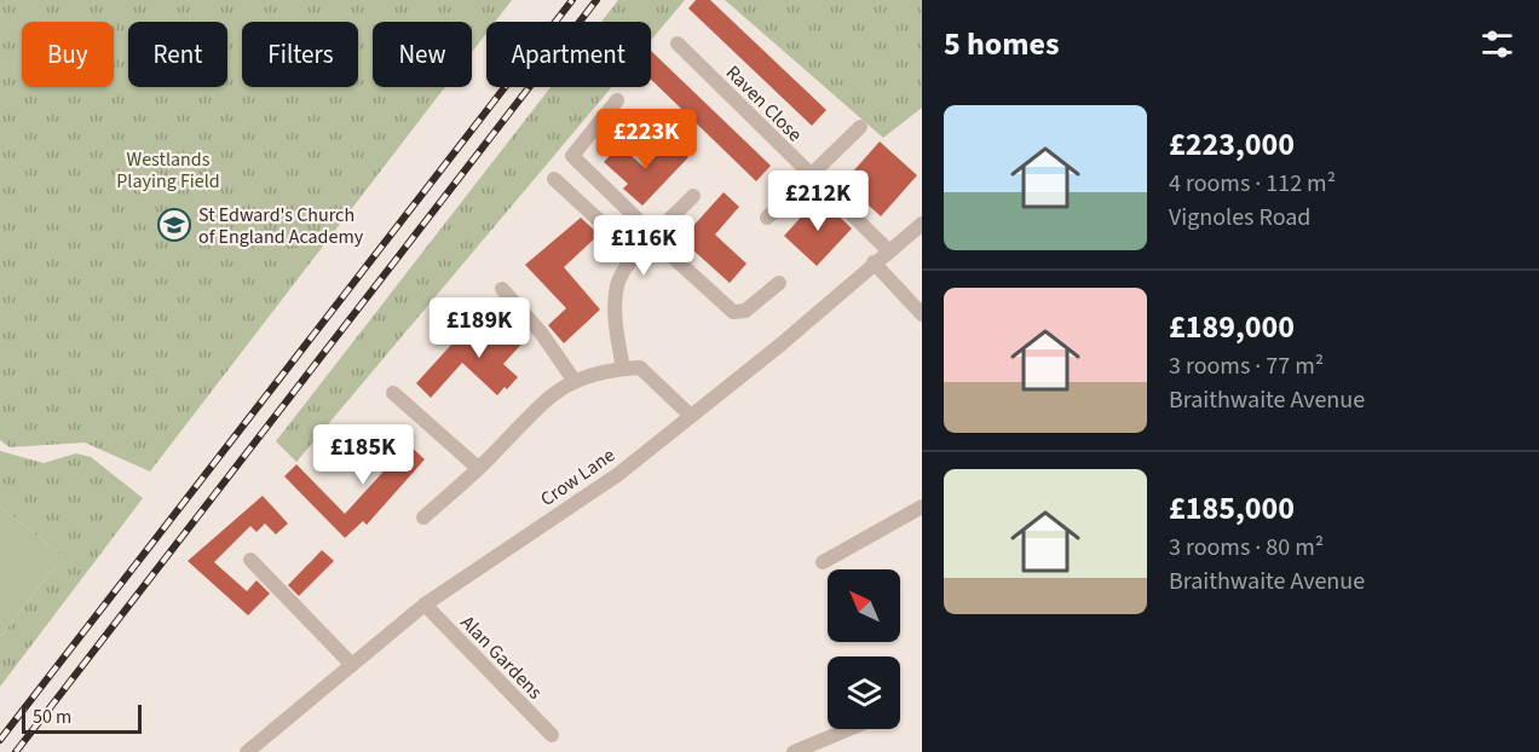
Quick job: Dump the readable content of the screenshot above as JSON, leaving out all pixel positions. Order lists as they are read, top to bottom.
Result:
{
  "streets": {
    "street": ["Raven Close", "Crow Lane", "Alan Gardens"]
  },
  "crossings": [
    ["Raven Close", "Crow Lane"],
    ["Crow Lane", "Alan Gardens"]
  ],
  "parks": ["Westlands Playing Field"],
  "places": {
    "school or university": ["St Edward's Church of England Academy"]
  },
  "scale_bar": "50 m",
  "north": "top left",
  "page": {
    "heading": "5 homes",
    "chip": [
      "Buy",
      "Rent",
      "Filters",
      "New",
      "Apartment"
    ],
    "list": [
      {
        "name": "£223,000",
        "note": "4 rooms · 112 m² · Vignoles Road"
      },
      {
        "name": "£189,000",
        "note": "3 rooms · 77 m² · Braithwaite Avenue"
      },
      {
        "name": "£185,000",
        "note": "3 rooms · 80 m² · Braithwaite Avenue"
      }
    ],
    "price": [
      "£223K",
      "£212K",
      "£116K",
      "£189K",
      "£185K"
    ],
    "scale": "50 m"
  }
}
